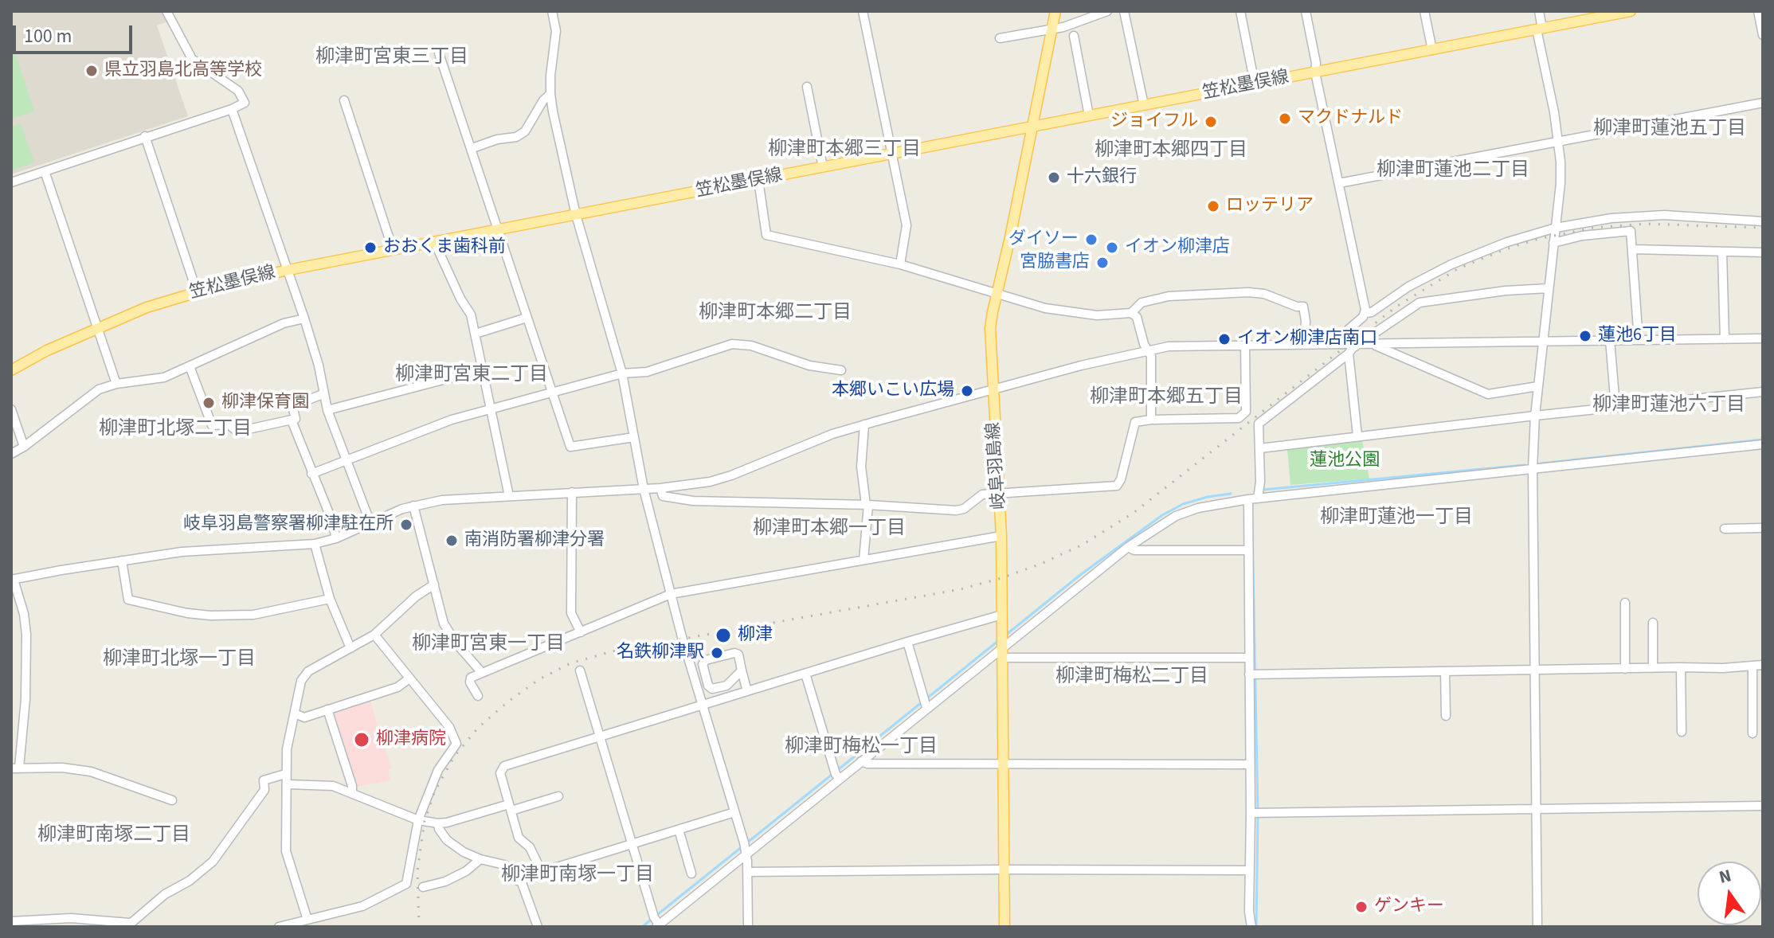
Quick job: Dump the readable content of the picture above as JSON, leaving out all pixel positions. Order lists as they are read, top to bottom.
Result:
{
  "streets": {
    "main road": ["笠松墨俣線", "岐阜羽島線"]
  },
  "crossings": [
    ["笠松墨俣線", "岐阜羽島線"]
  ],
  "districts": [
    "柳津町宮東三丁目",
    "柳津町蓮池五丁目",
    "柳津町本郷三丁目",
    "柳津町本郷四丁目",
    "柳津町蓮池二丁目",
    "柳津町本郷二丁目",
    "柳津町宮東二丁目",
    "柳津町本郷五丁目",
    "柳津町蓮池六丁目",
    "柳津町北塚二丁目",
    "柳津町蓮池一丁目",
    "柳津町本郷一丁目",
    "柳津町宮東一丁目",
    "柳津町北塚一丁目",
    "柳津町梅松二丁目",
    "柳津町梅松一丁目",
    "柳津町南塚二丁目",
    "柳津町南塚一丁目"
  ],
  "parks": ["蓮池公園"],
  "places": [
    "県立羽島北高等学校",
    "マクドナルド",
    "ジョイフル",
    "十六銀行",
    "ロッテリア",
    "ダイソー",
    "おおくま歯科前",
    "イオン柳津店",
    "宮脇書店",
    "蓮池6丁目",
    "イオン柳津店南口",
    "本郷いこい広場",
    "柳津保育園",
    "岐阜羽島警察署柳津駐在所",
    "南消防署柳津分署",
    "柳津",
    "名鉄柳津駅",
    "柳津病院",
    "ゲンキー"
  ],
  "scale_bar": "100 m",
  "north": "top"
}
